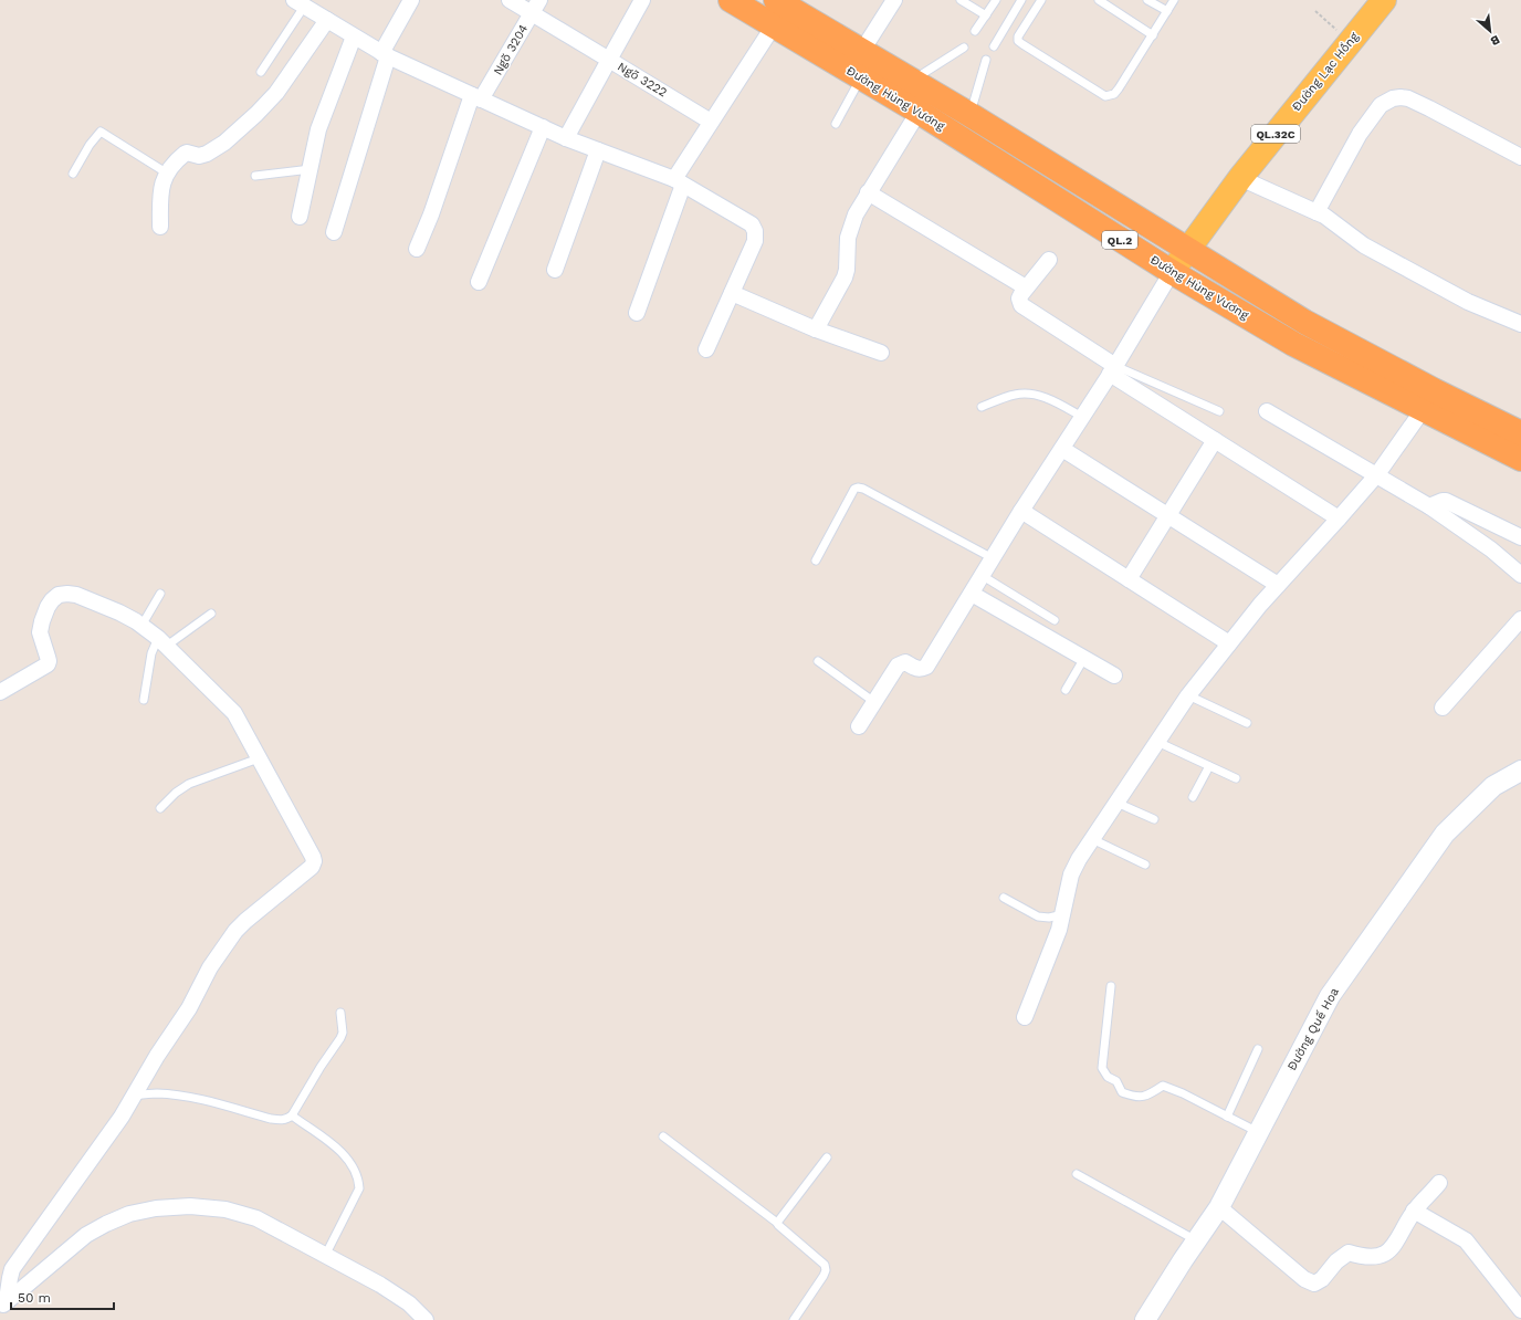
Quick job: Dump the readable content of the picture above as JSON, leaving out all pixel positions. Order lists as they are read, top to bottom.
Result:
{
  "streets": {
    "highway": ["Đường Hùng Vương", "QL.2"],
    "main road": ["Đường Lạc Hồng", "QL.32C"],
    "street": ["Ngõ 3204", "Ngõ 3222", "Đường Quế Hoa"]
  },
  "crossings": [
    ["Đường Lạc Hồng", "Đường Hùng Vương"]
  ],
  "scale_bar": "50 m",
  "north": "bottom right"
}
